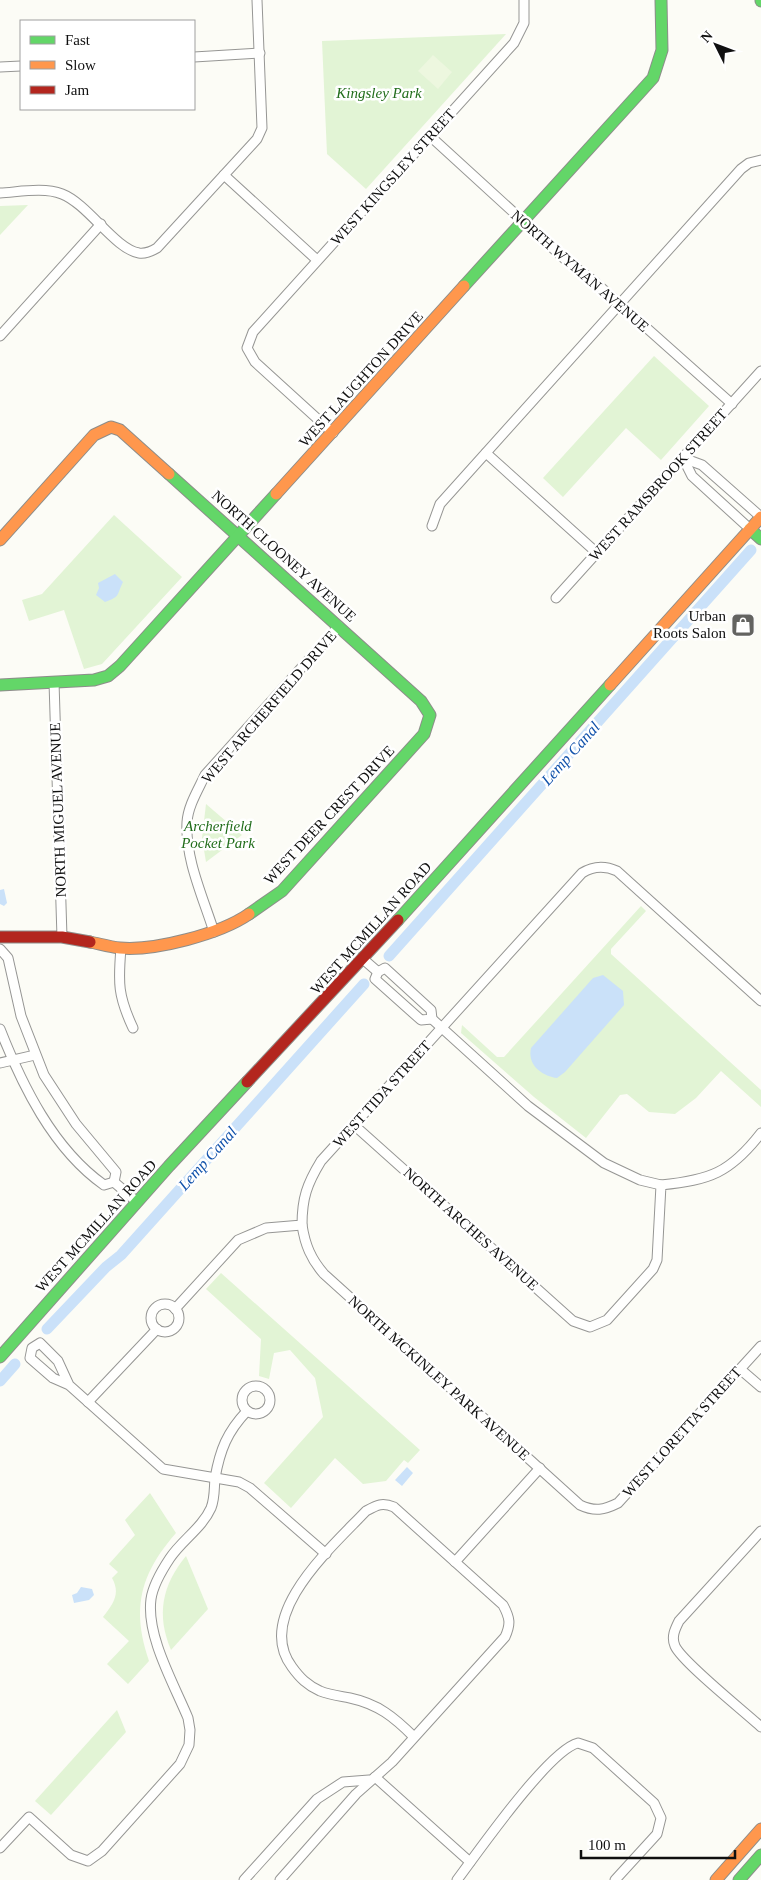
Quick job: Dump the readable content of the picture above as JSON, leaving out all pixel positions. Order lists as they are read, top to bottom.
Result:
{
  "streets": {
    "street": [
      "WEST KINGSLEY STREET",
      "NORTH WYMAN AVENUE",
      "WEST LAUGHTON DRIVE",
      "WEST RAMSBROOK STREET",
      "NORTH CLOONEY AVENUE",
      "WEST ARCHERFIELD DRIVE",
      "NORTH MIGUEL AVENUE",
      "WEST DEER CREST DRIVE",
      "WEST MCMILLAN ROAD",
      "WEST TIDA STREET",
      "NORTH ARCHES AVENUE",
      "NORTH MCKINLEY PARK AVENUE",
      "WEST LORETTA STREET"
    ]
  },
  "crossings": [
    ["WEST KINGSLEY STREET", "NORTH WYMAN AVENUE"],
    ["WEST KINGSLEY STREET", "WEST LAUGHTON DRIVE"],
    ["NORTH WYMAN AVENUE", "WEST LAUGHTON DRIVE"],
    ["NORTH WYMAN AVENUE", "WEST RAMSBROOK STREET"],
    ["WEST LAUGHTON DRIVE", "NORTH CLOONEY AVENUE"],
    ["WEST LAUGHTON DRIVE", "NORTH MIGUEL AVENUE"],
    ["NORTH CLOONEY AVENUE", "WEST ARCHERFIELD DRIVE"],
    ["NORTH CLOONEY AVENUE", "WEST DEER CREST DRIVE"],
    ["WEST ARCHERFIELD DRIVE", "WEST DEER CREST DRIVE"],
    ["NORTH MIGUEL AVENUE", "WEST DEER CREST DRIVE"],
    ["WEST TIDA STREET", "NORTH ARCHES AVENUE"],
    ["WEST TIDA STREET", "NORTH MCKINLEY PARK AVENUE"],
    ["NORTH MCKINLEY PARK AVENUE", "WEST LORETTA STREET"]
  ],
  "water": ["Lemp Canal"],
  "parks": ["Kingsley Park", "Archerfield Pocket Park"],
  "places": {
    "shop": ["Urban Roots Salon"]
  },
  "legend": ["Fast", "Slow", "Jam"],
  "scale_bar": "100 m",
  "north": "top left"
}
